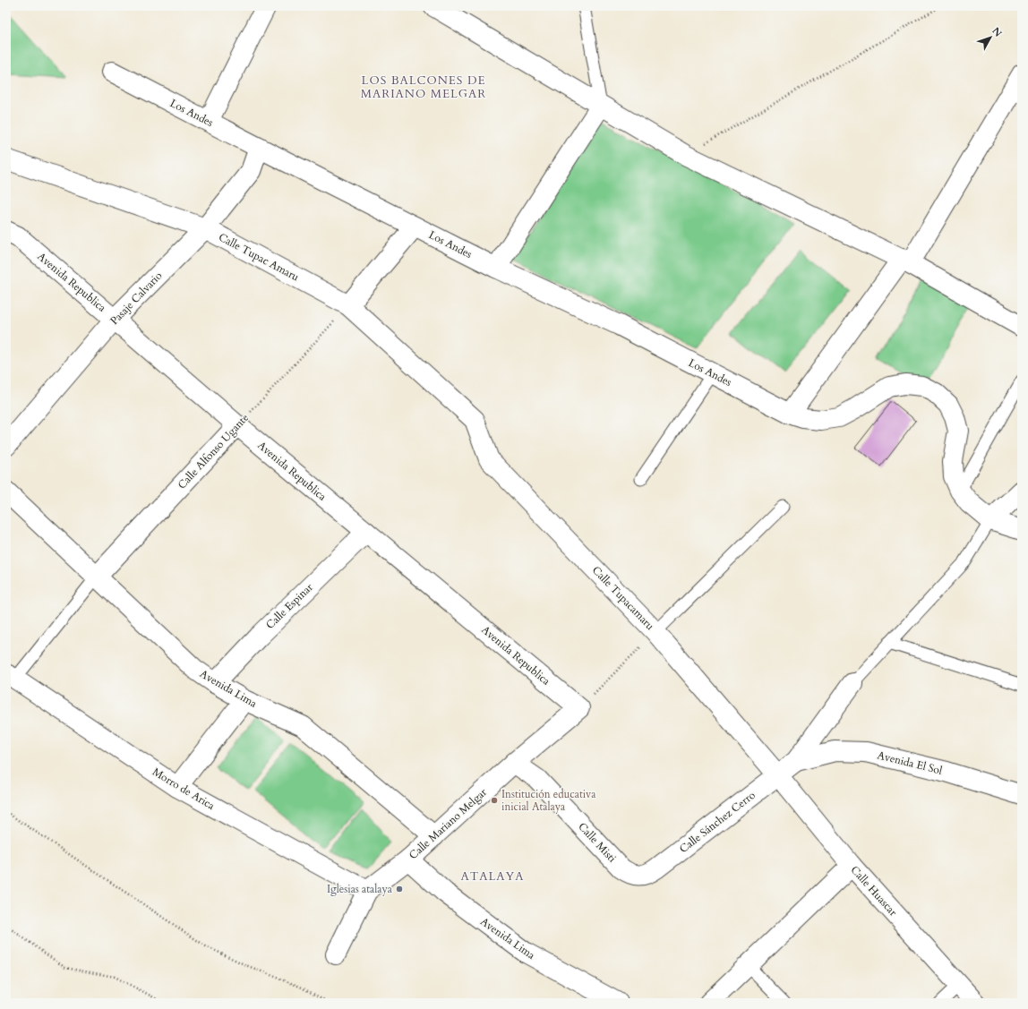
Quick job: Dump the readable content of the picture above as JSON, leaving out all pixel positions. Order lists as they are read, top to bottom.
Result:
{
  "streets": {
    "street": [
      "Los Andes",
      "Calle Tupac Amaru",
      "Avenida Republica",
      "Pasaje Calvario",
      "Calle Alfonso Ugante",
      "Calle Tupacamaru",
      "Calle Espinar",
      "Avenida Lima",
      "Avenida El Sol",
      "Morro de Arica",
      "Calle Sánchez Cerro",
      "Calle Mariano Melgar",
      "Calle Misti",
      "Calle Huascar"
    ]
  },
  "crossings": [
    ["Los Andes", "Pasaje Calvario"],
    ["Calle Tupac Amaru", "Pasaje Calvario"],
    ["Calle Tupac Amaru", "Calle Alfonso Ugante"],
    ["Calle Tupac Amaru", "Calle Tupacamaru"],
    ["Avenida Republica", "Pasaje Calvario"],
    ["Avenida Republica", "Calle Alfonso Ugante"],
    ["Avenida Republica", "Calle Espinar"],
    ["Avenida Republica", "Calle Mariano Melgar"],
    ["Calle Alfonso Ugante", "Avenida Lima"],
    ["Calle Alfonso Ugante", "Morro de Arica"],
    ["Calle Tupacamaru", "Calle Sánchez Cerro"],
    ["Calle Tupacamaru", "Calle Huascar"],
    ["Calle Espinar", "Avenida Lima"],
    ["Avenida Lima", "Calle Mariano Melgar"],
    ["Avenida El Sol", "Calle Sánchez Cerro"],
    ["Morro de Arica", "Calle Mariano Melgar"],
    ["Calle Sánchez Cerro", "Calle Misti"],
    ["Calle Sánchez Cerro", "Calle Huascar"],
    ["Calle Mariano Melgar", "Calle Misti"]
  ],
  "districts": ["LOS BALCONES DE MARIANO MELGAR", "ATALAYA"],
  "places": ["Institución educativa inicial Atalaya", "Iglesias atalaya"],
  "north": "top right"
}
